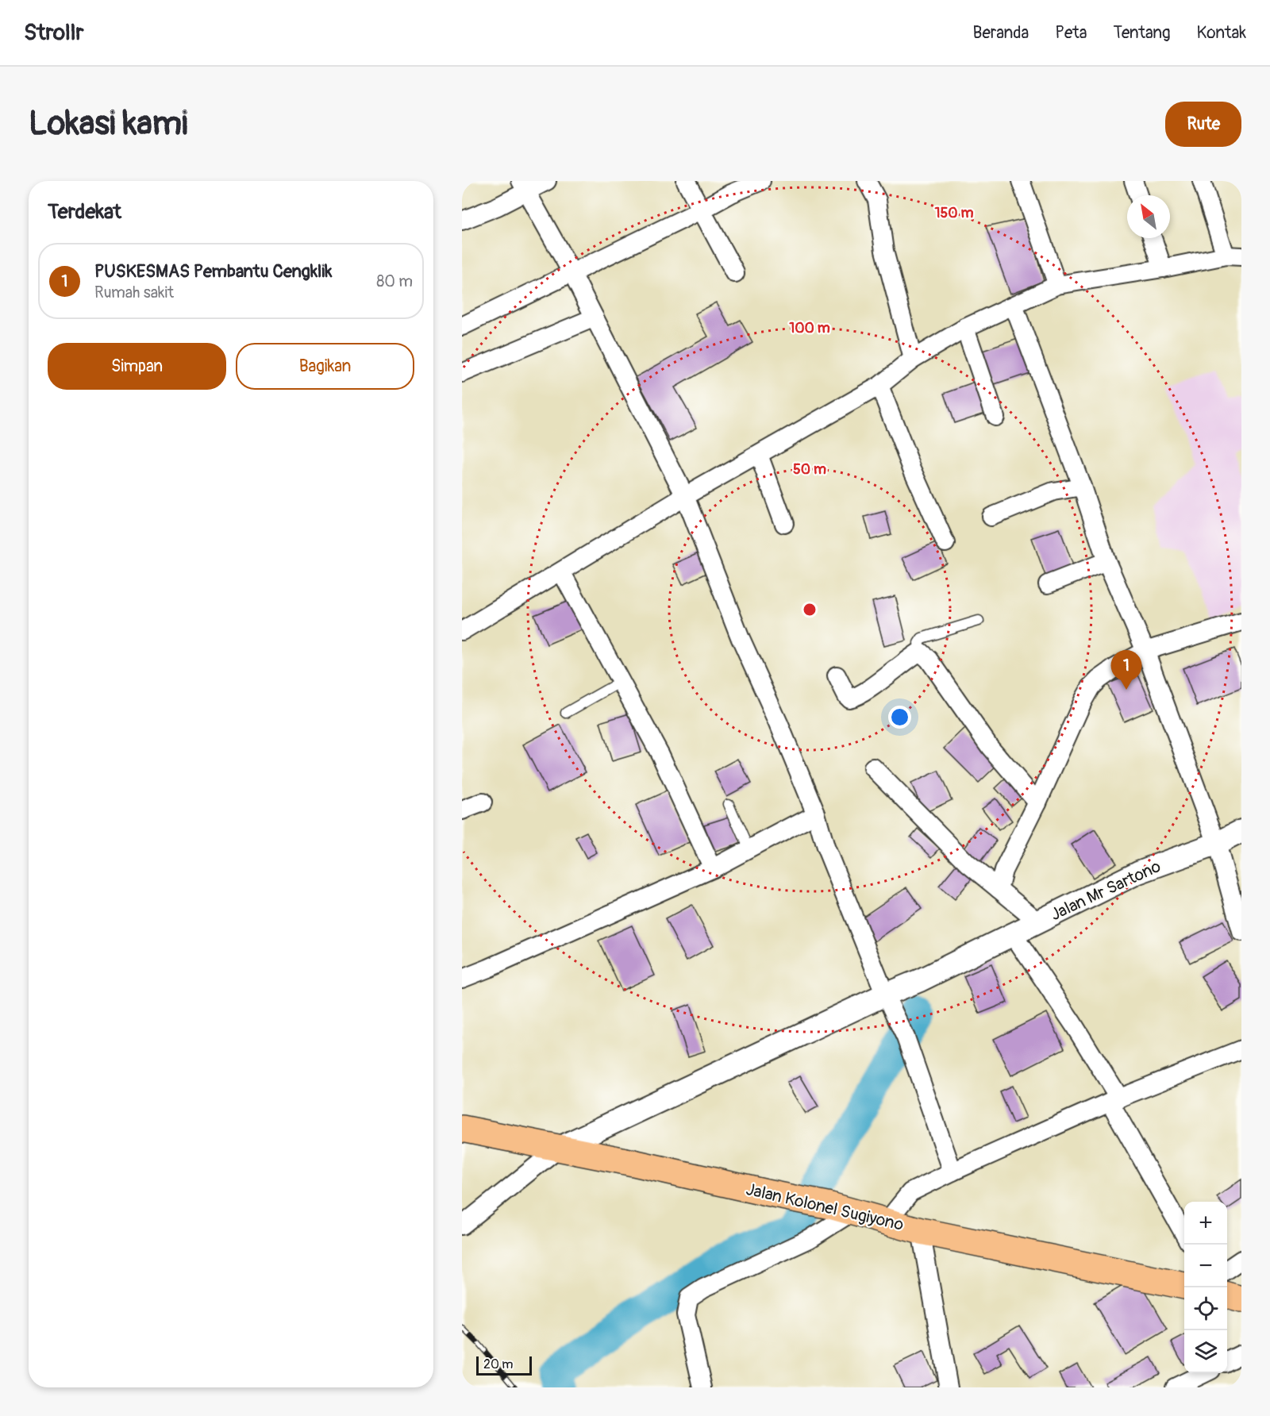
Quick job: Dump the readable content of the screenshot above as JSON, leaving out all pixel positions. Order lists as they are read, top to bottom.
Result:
{
  "streets": {
    "main road": ["Jalan Kolonel Sugiyono"],
    "street": ["Jalan Mr Sartono"]
  },
  "crossings": [
    ["Jalan Mr Sartono", "Jalan Kolonel Sugiyono"]
  ],
  "scale_bar": "20 m",
  "north": "top left",
  "page": {
    "header": "Strollr",
    "nav": [
      "Beranda",
      "Peta",
      "Tentang",
      "Kontak"
    ],
    "buttons": [
      "Rute",
      ["Simpan", "Bagikan"]
    ],
    "title": "Lokasi kami",
    "heading": "Terdekat",
    "list": [
      {
        "mark": "1",
        "name": "PUSKESMAS Pembantu Cengklik",
        "note": "Rumah sakit",
        "value": "80 m"
      }
    ],
    "pins": "1",
    "map_buttons": ["+", "−"],
    "scale": "20 m"
  },
  "rings": ["150 m", "100 m", "50 m"]
}
